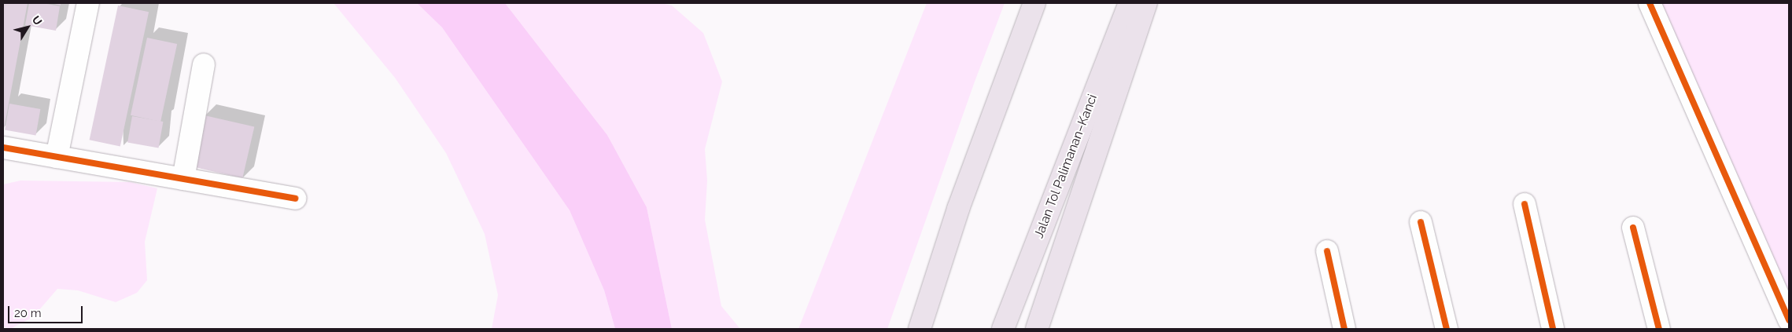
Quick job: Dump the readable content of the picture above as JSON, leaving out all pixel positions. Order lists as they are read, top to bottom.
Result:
{
  "streets": {
    "highway": ["Jalan Tol Palimanan–Kanci"]
  },
  "scale_bar": "20 m",
  "north": "top right"
}
